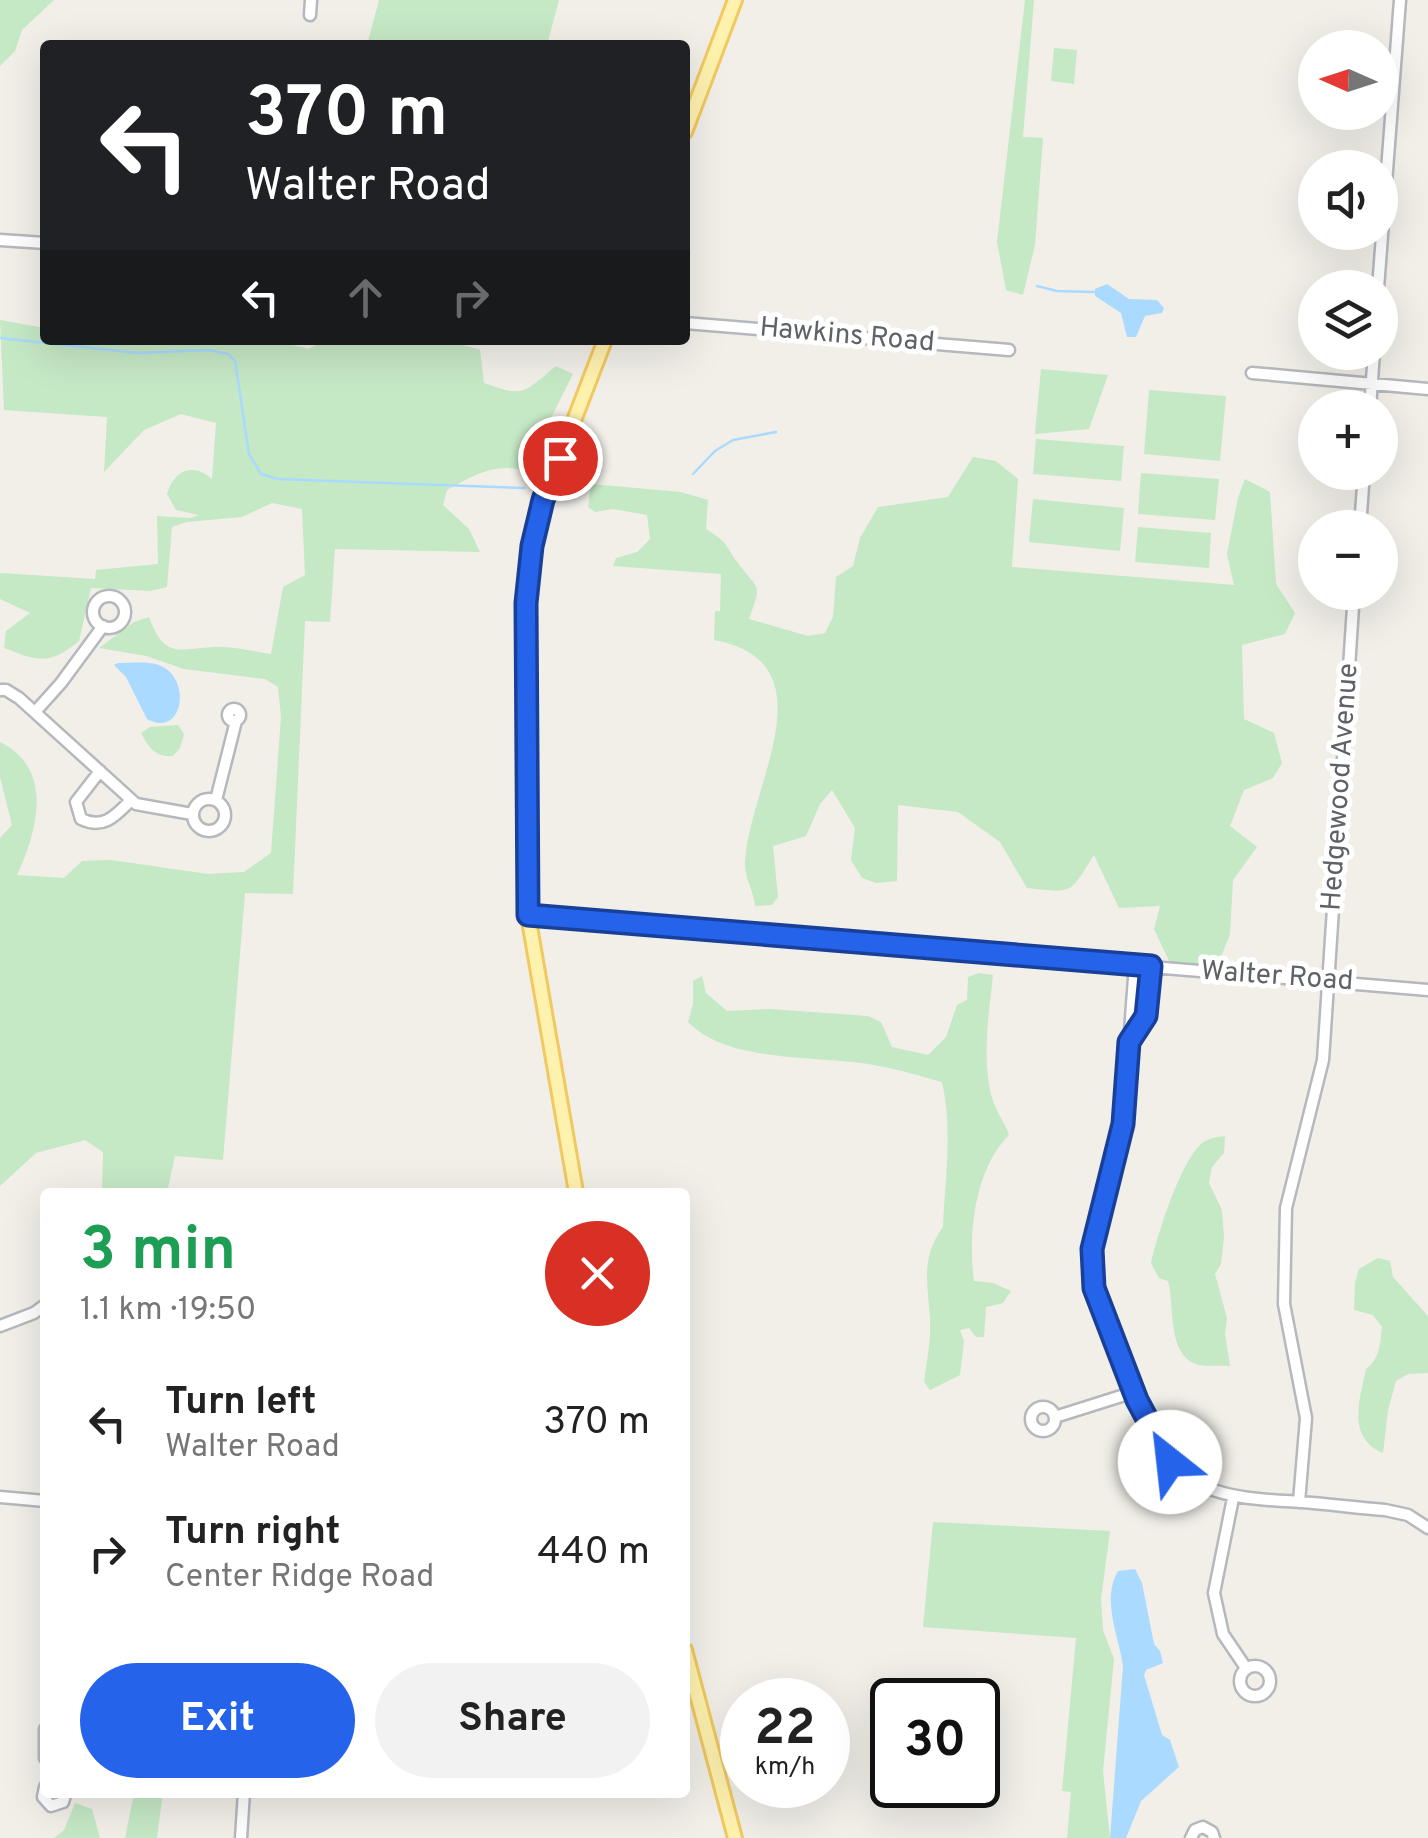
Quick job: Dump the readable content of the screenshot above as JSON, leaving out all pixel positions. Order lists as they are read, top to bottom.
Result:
{
  "streets": {
    "street": ["Hawkins Road", "Hedgewood Avenue", "Walter Road"]
  },
  "crossings": [
    ["Hedgewood Avenue", "Walter Road"]
  ],
  "north": "left",
  "page": {
    "map_buttons": ["+", "−"],
    "turn": ["370 m", "Walter Road"],
    "heading": ["3 min", "1.1 km · 19:50"],
    "list": [
      {
        "name": "Turn left",
        "note": "Walter Road",
        "value": "370 m"
      },
      {
        "name": "Turn right",
        "note": "Center Ridge Road",
        "value": "440 m"
      }
    ],
    "buttons": ["Exit", "Share"],
    "speed": "22 km/h",
    "limit": "30"
  }
}
